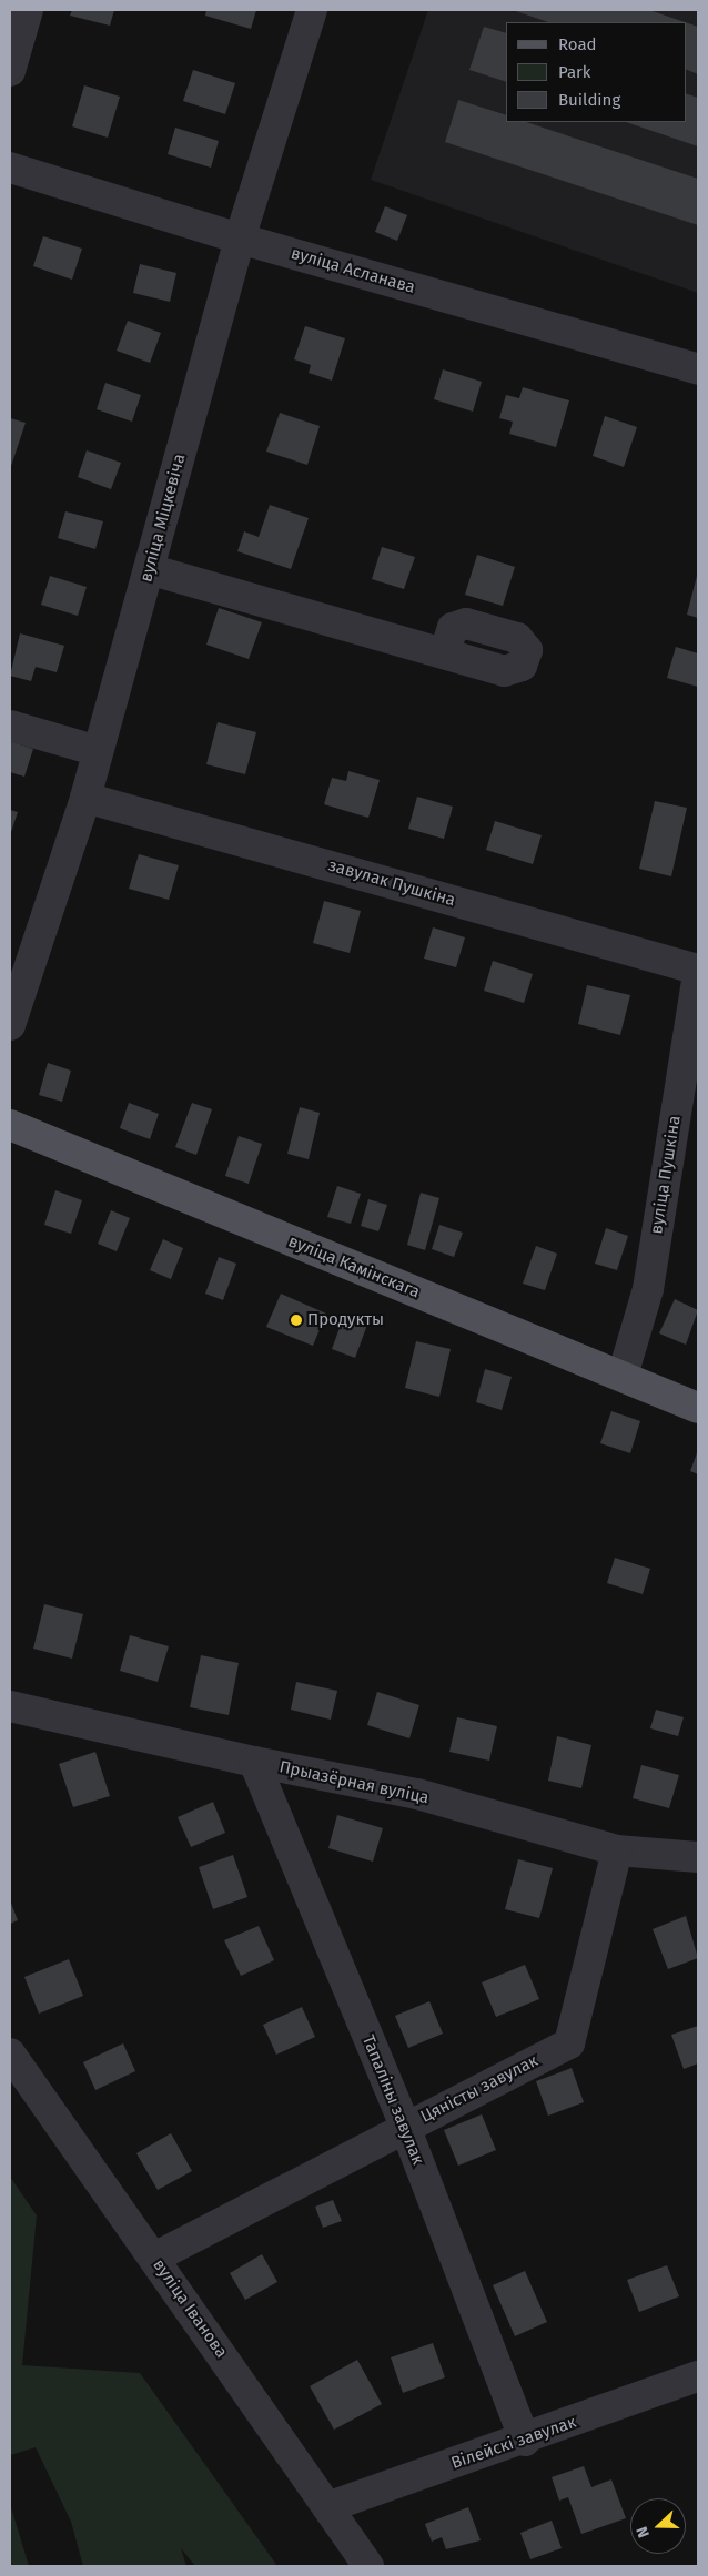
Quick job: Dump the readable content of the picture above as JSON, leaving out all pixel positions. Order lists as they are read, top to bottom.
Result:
{
  "streets": {
    "main road": ["вуліца Камінскага"],
    "street": [
      "вуліца Асланава",
      "вуліца Міцкевіча",
      "завулак Пушкіна",
      "вуліца Пушкіна",
      "Прыазёрная вуліца",
      "Цяністы завулак",
      "Тапаліны завулак",
      "вуліца Іванова",
      "Вілейскі завулак"
    ]
  },
  "crossings": [
    ["вуліца Асланава", "вуліца Міцкевіча"],
    ["вуліца Міцкевіча", "завулак Пушкіна"],
    ["завулак Пушкіна", "вуліца Пушкіна"],
    ["вуліца Пушкіна", "вуліца Камінскага"],
    ["Прыазёрная вуліца", "Цяністы завулак"],
    ["Прыазёрная вуліца", "Тапаліны завулак"],
    ["Цяністы завулак", "Тапаліны завулак"],
    ["Цяністы завулак", "вуліца Іванова"],
    ["Тапаліны завулак", "Вілейскі завулак"],
    ["вуліца Іванова", "Вілейскі завулак"]
  ],
  "places": ["Продукты"],
  "legend": ["Road", "Park", "Building"],
  "north": "left"
}
